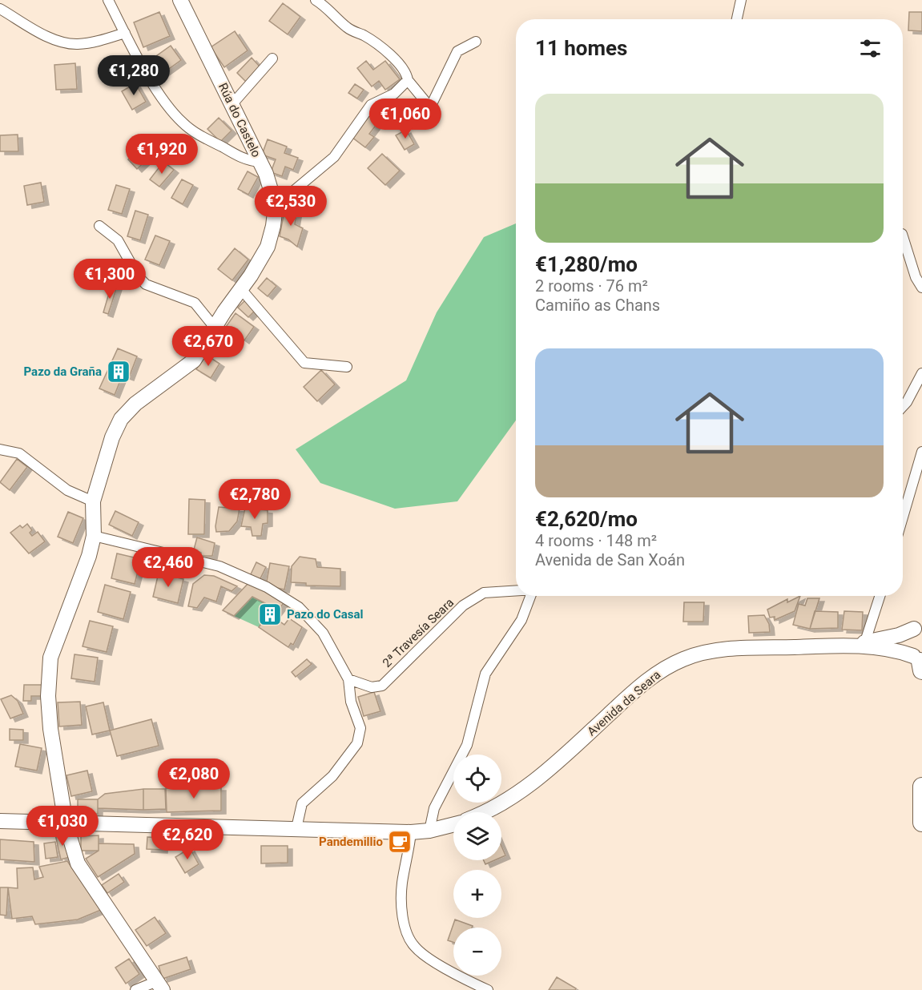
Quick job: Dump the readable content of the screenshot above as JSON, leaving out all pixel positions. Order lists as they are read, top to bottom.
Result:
{
  "streets": {
    "street": ["Rúa do Castelo", "2ª Travesía Seara", "Avenida da Seara"]
  },
  "places": {
    "building": ["Pazo da Graña", "Pazo do Casal"],
    "cafe": ["Pandemillio"]
  },
  "page": {
    "heading": "11 homes",
    "price": [
      "€1,280",
      "€1,060",
      "€1,920",
      "€2,530",
      "€1,300",
      "€2,670",
      "€2,780",
      "€2,460",
      "€2,080",
      "€1,030",
      "€2,620"
    ],
    "list": [
      {
        "name": "€1,280/mo",
        "note": "2 rooms · 76 m² · Camiño as Chans"
      },
      {
        "name": "€2,620/mo",
        "note": "4 rooms · 148 m² · Avenida de San Xoán"
      }
    ],
    "map_buttons": ["+", "−"]
  }
}
